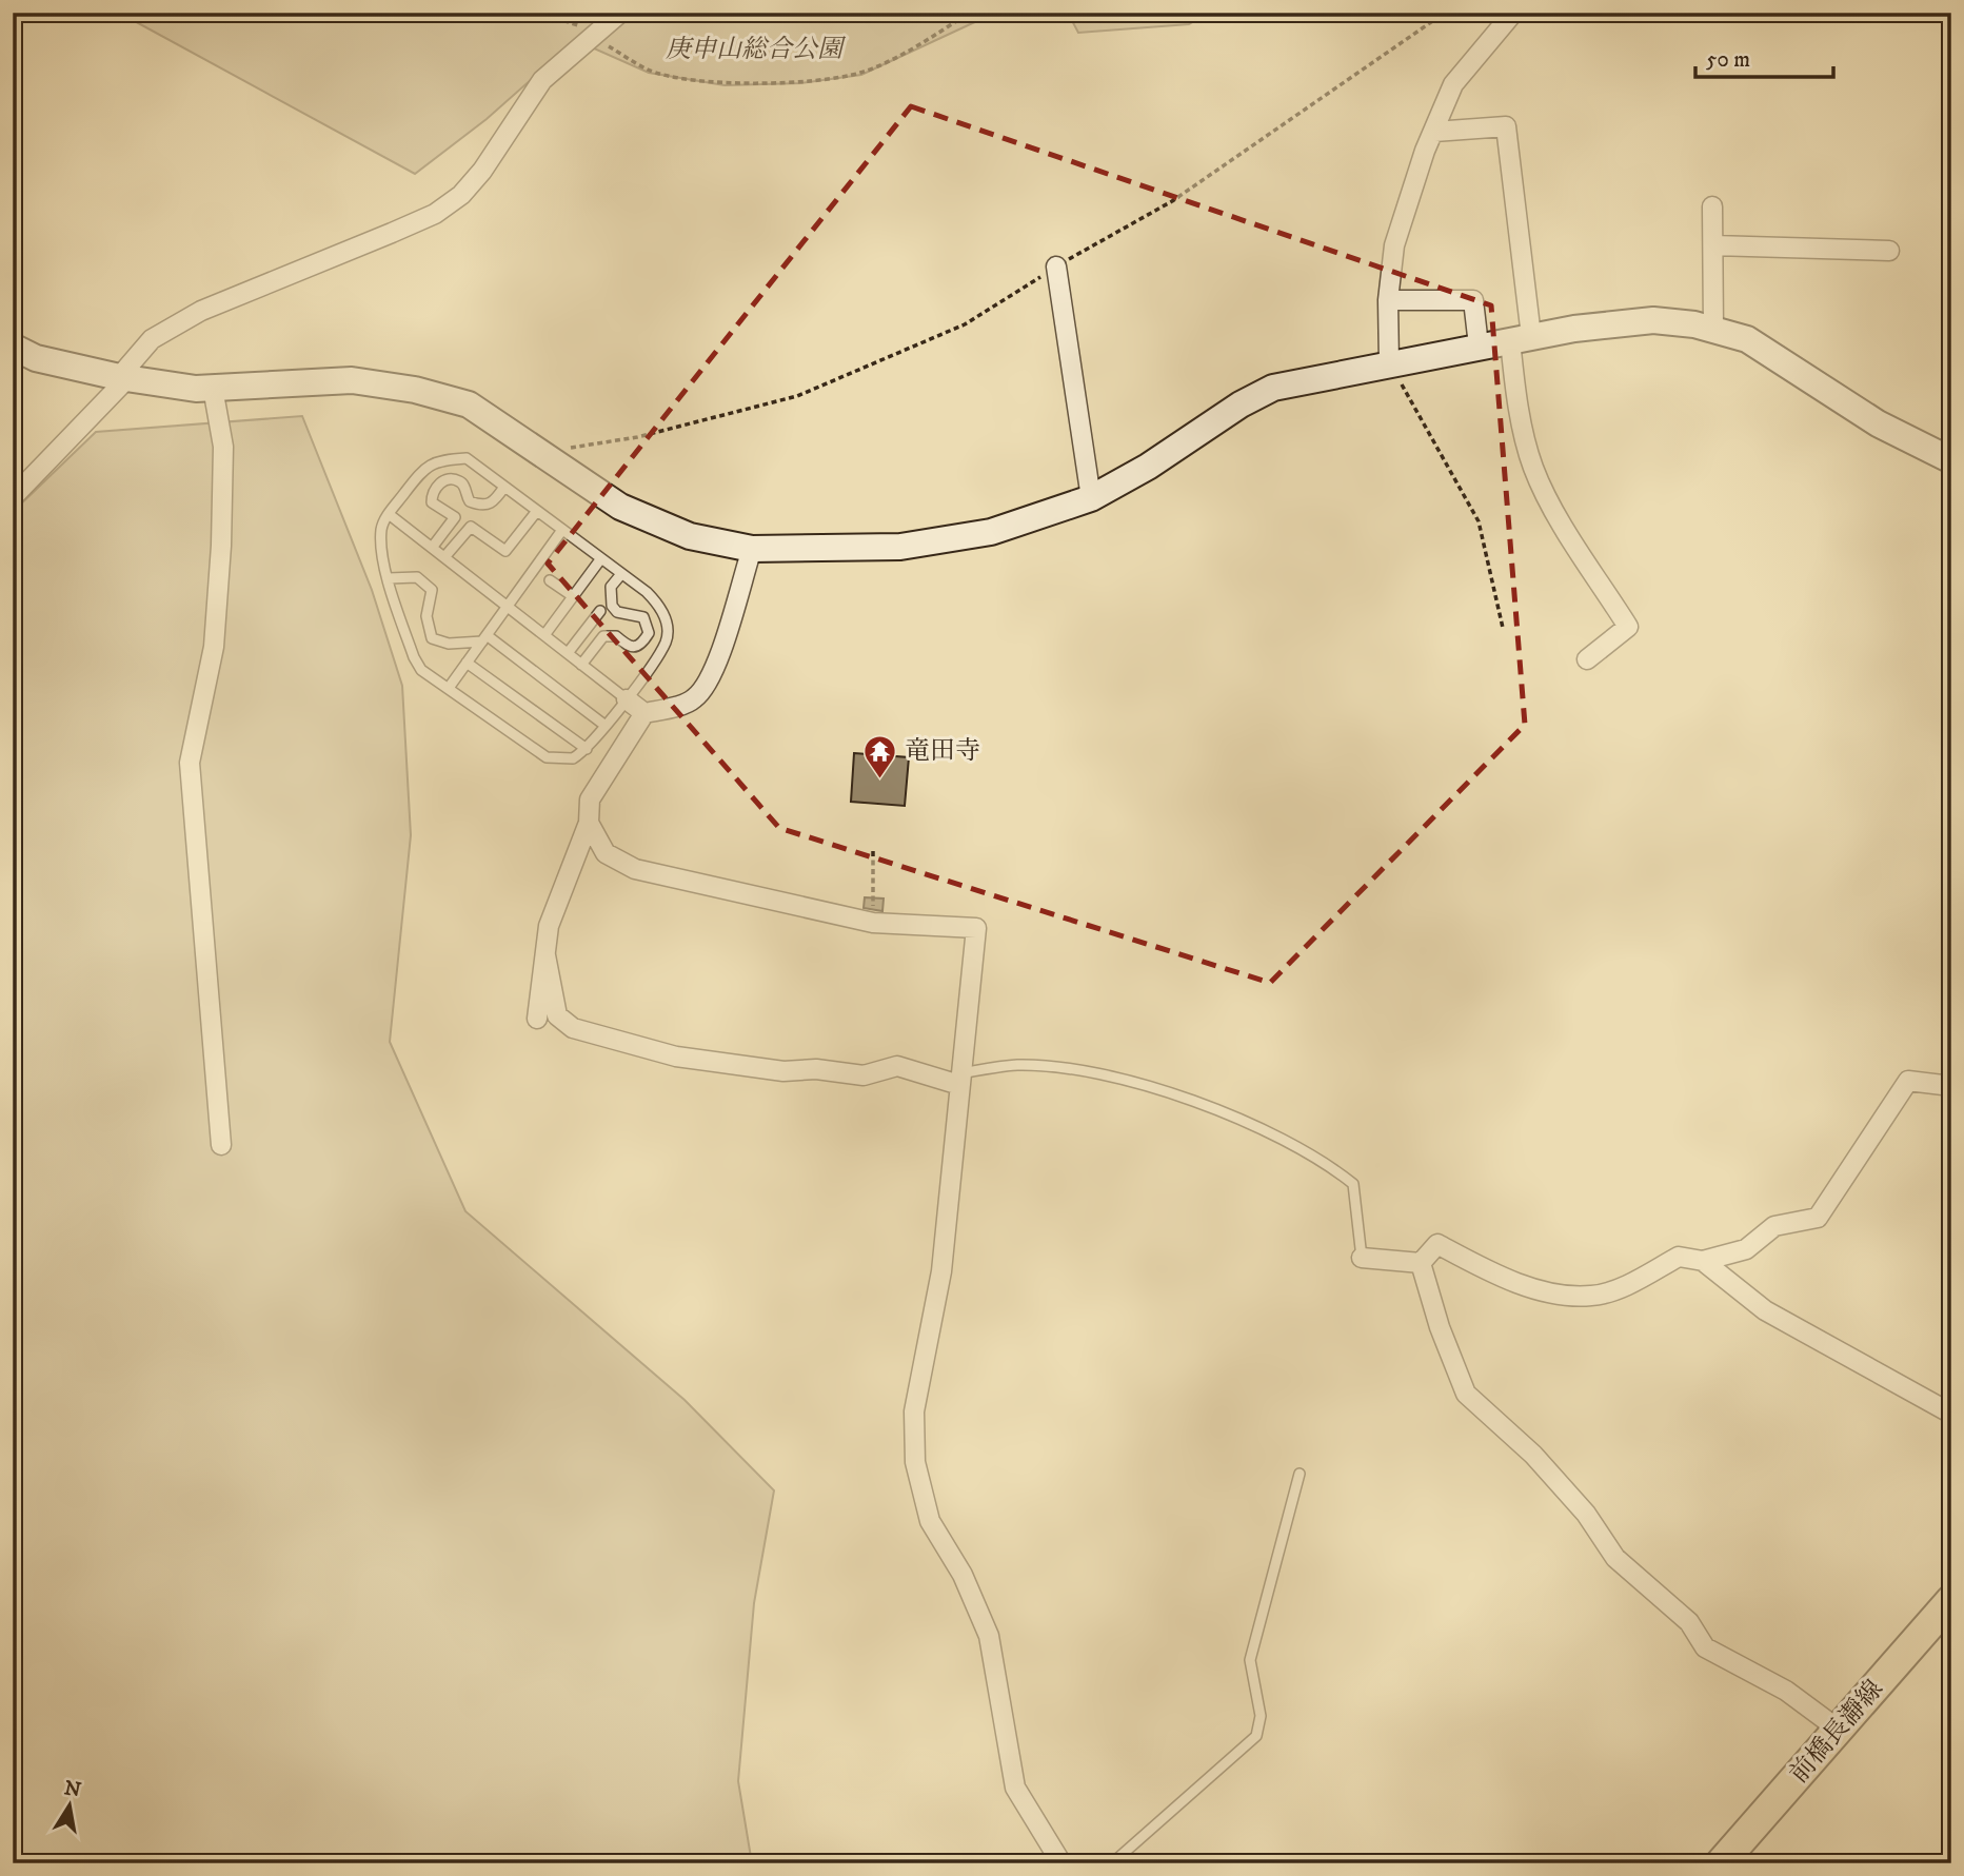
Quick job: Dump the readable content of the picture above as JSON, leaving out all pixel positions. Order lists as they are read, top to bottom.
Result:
{
  "streets": {
    "main road": ["前橋長瀞線"]
  },
  "parks": ["庚申山総合公園"],
  "places": {
    "temple": ["竜田寺"]
  },
  "scale_bar": "50 m",
  "north": "top"
}
